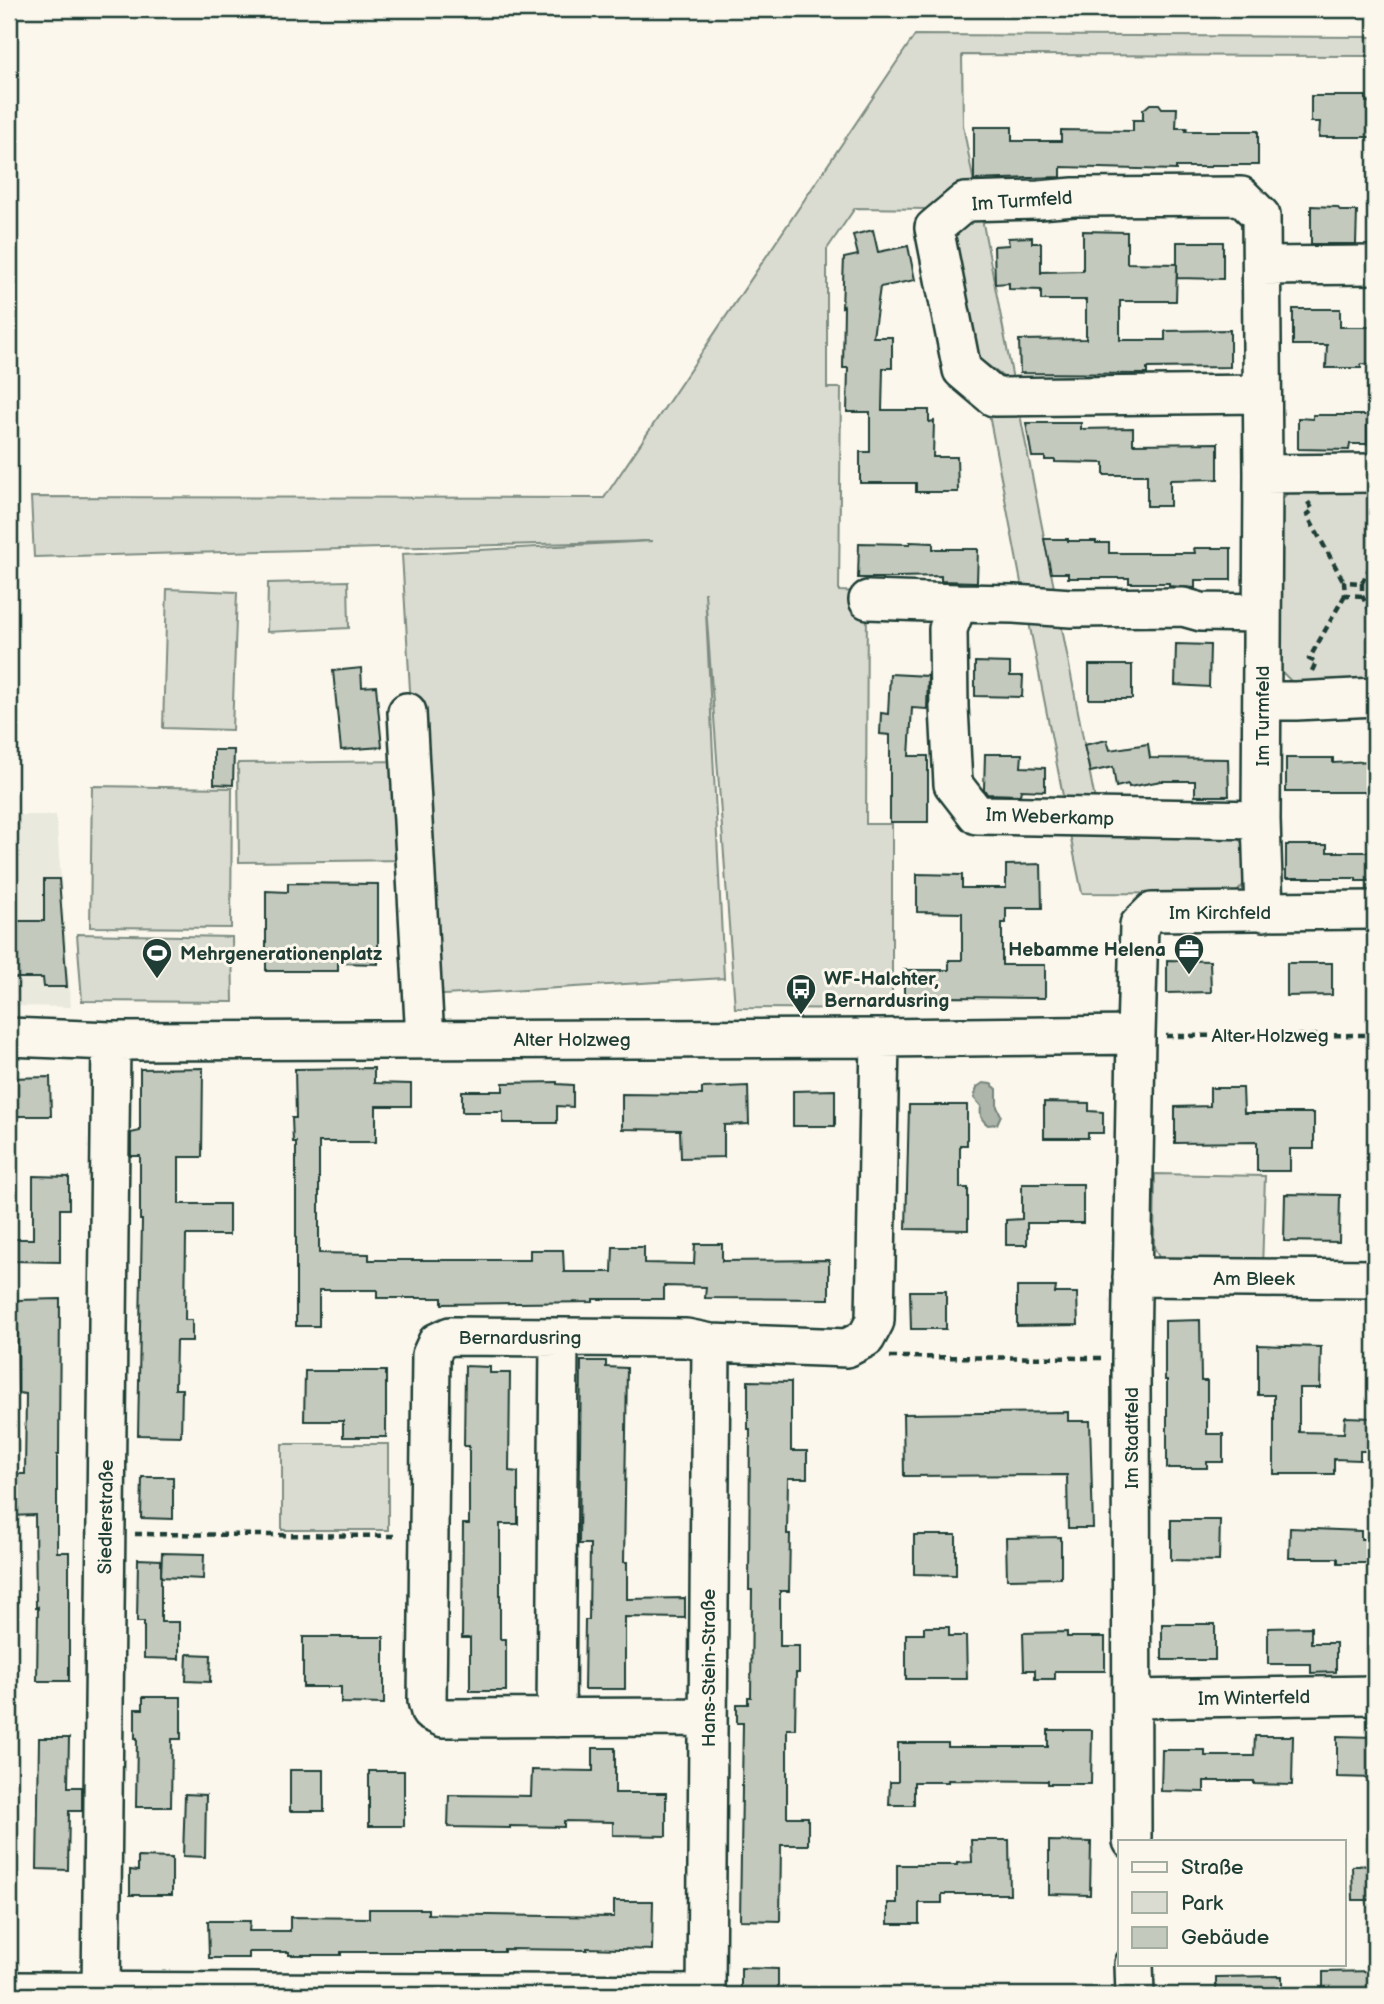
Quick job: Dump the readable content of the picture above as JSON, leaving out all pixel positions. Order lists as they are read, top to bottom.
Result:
{
  "streets": {
    "street": [
      "Im Turmfeld",
      "Im Weberkamp",
      "Im Kirchfeld",
      "Alter Holzweg",
      "Am Bleek",
      "Bernardusring",
      "Im Stadtfeld",
      "Siedlerstraße",
      "Hans-Stein-Straße",
      "Im Winterfeld"
    ]
  },
  "crossings": [
    ["Im Turmfeld", "Im Weberkamp"],
    ["Im Turmfeld", "Im Kirchfeld"],
    ["Im Kirchfeld", "Alter Holzweg"],
    ["Im Kirchfeld", "Im Stadtfeld"],
    ["Alter Holzweg", "Im Stadtfeld"],
    ["Alter Holzweg", "Siedlerstraße"],
    ["Am Bleek", "Im Stadtfeld"],
    ["Bernardusring", "Hans-Stein-Straße"],
    ["Im Stadtfeld", "Im Winterfeld"]
  ],
  "places": {
    "office": ["Hebamme Helena"],
    "sports": ["Mehrgenerationenplatz"],
    "bus stop": ["WF-Halchter, Bernardusring"]
  },
  "legend": ["Straße", "Park", "Gebäude"]
}
